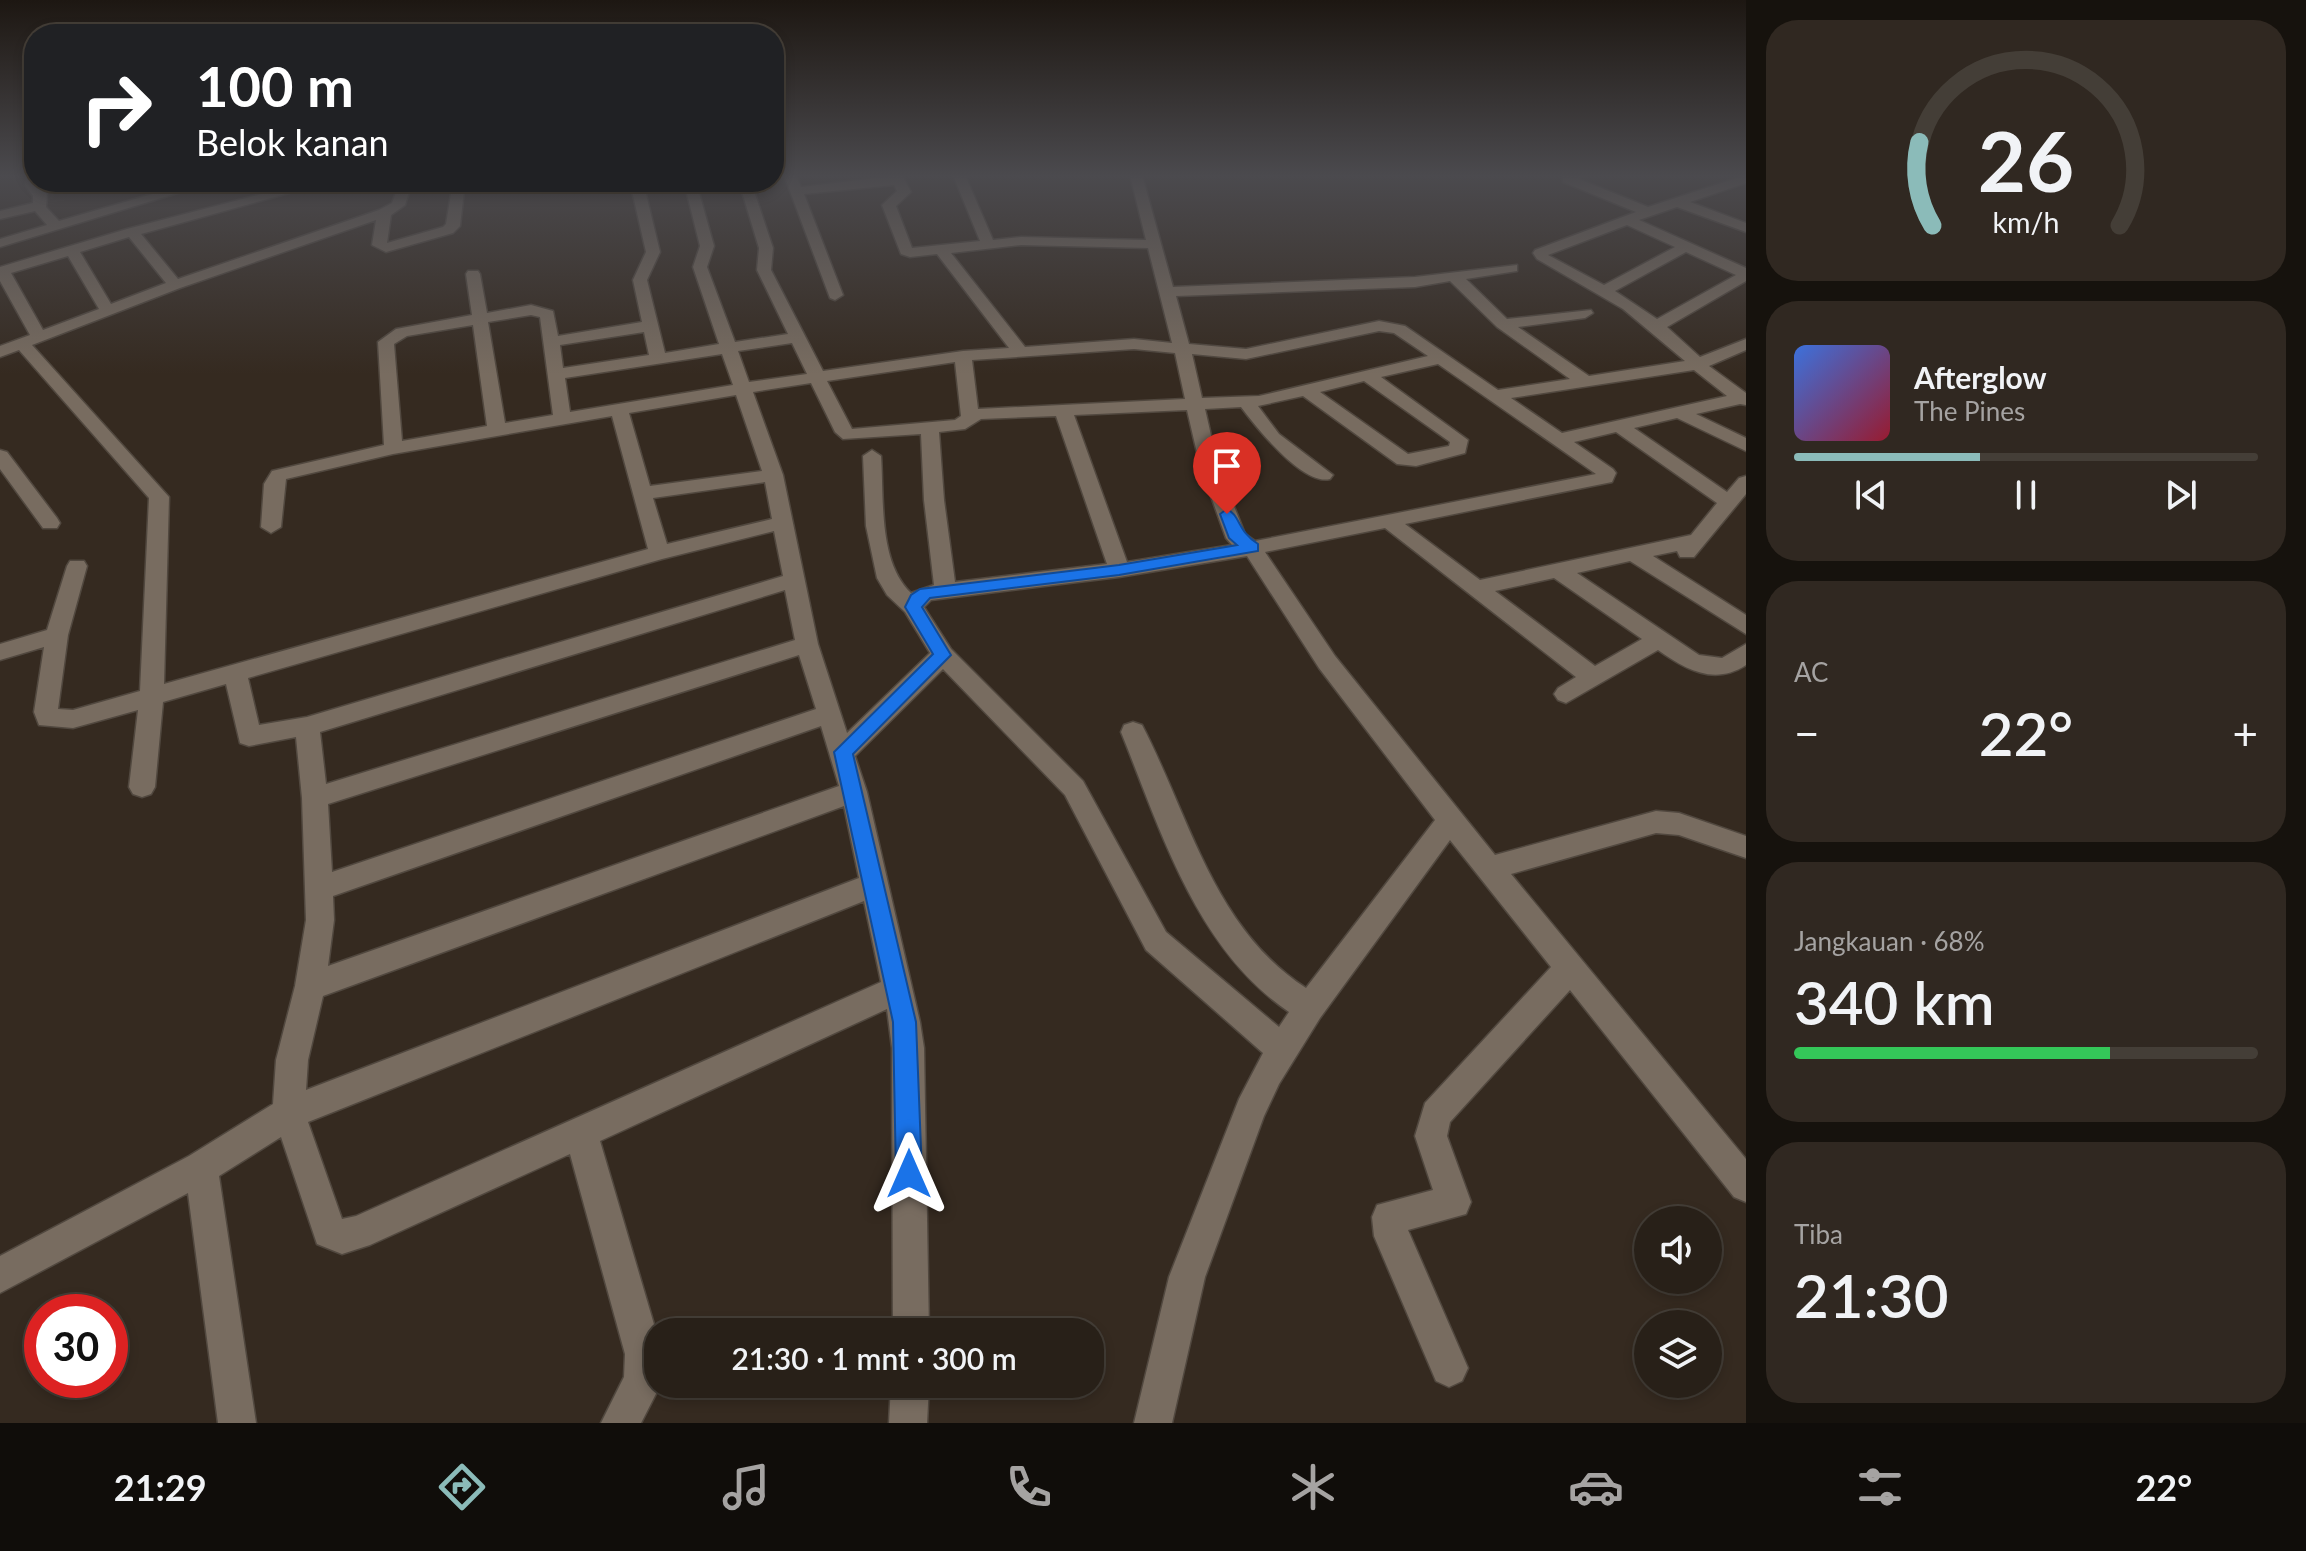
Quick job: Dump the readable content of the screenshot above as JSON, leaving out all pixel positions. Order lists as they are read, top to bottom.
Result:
{
  "page": {
    "turn": ["100 m", "Belok kanan"],
    "song": ["Afterglow", "The Pines"],
    "tile": [
      "AC",
      ["Jangkauan · 68%", "340 km"],
      ["Tiba", "21:30"]
    ],
    "heat": ["−", "22°", "+"],
    "limit": "30",
    "trip": "21:30 · 1 mnt · 300 m",
    "tabs": ["21:29", "22°"],
    "gauge": ["26", "km/h"]
  }
}
